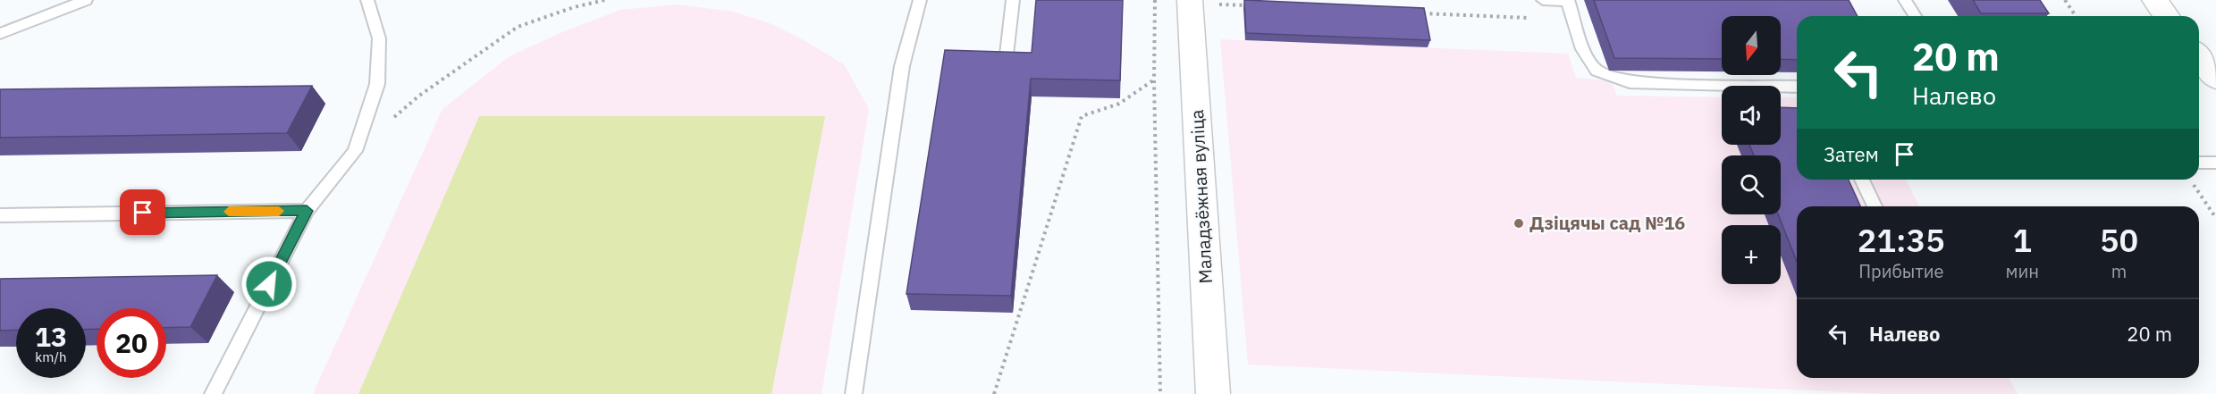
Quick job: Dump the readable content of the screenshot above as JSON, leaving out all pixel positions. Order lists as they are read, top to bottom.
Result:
{
  "streets": {
    "street": ["Маладзёжная вуліца"]
  },
  "places": ["Дзіцячы сад №16"],
  "north": "bottom",
  "page": {
    "map_buttons": "+",
    "turn": ["20 m", "Налево"],
    "then": "Затем",
    "eta": [
      "21:35",
      "Прибытие",
      "1",
      "мин",
      "50",
      "m"
    ],
    "list": [
      {
        "name": "Налево",
        "value": "20 m"
      }
    ],
    "speed": "13 km/h",
    "limit": "20"
  }
}
